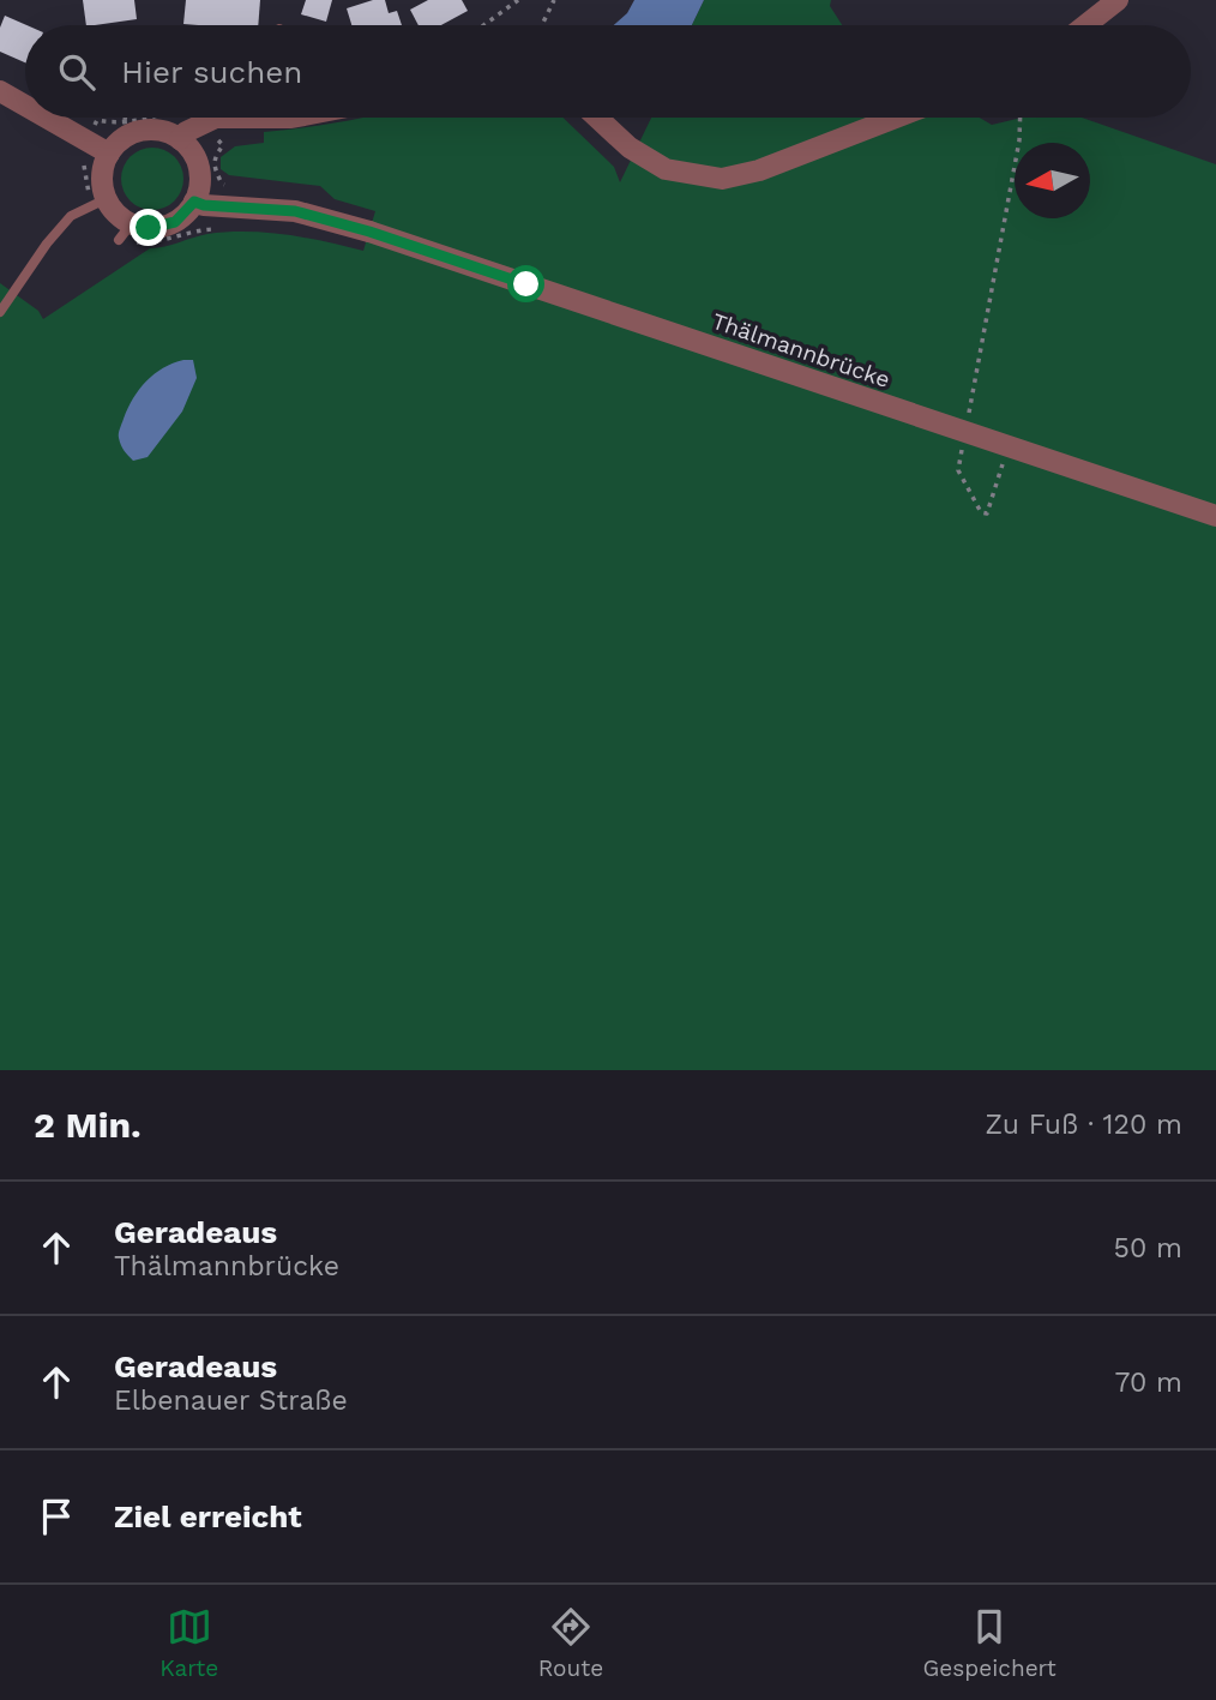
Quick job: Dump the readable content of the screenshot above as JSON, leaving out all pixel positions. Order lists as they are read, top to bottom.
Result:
{
  "streets": {
    "street": ["Thälmannbrücke"]
  },
  "north": "left",
  "page": {
    "search": "Hier suchen",
    "heading": ["2 Min.", "Zu Fuß · 120 m"],
    "list": [
      ["Geradeaus", "Thälmannbrücke", "50 m"],
      ["Geradeaus", "Elbenauer Straße", "70 m"],
      "Ziel erreicht"
    ],
    "nav": ["Karte", "Route", "Gespeichert"]
  }
}
